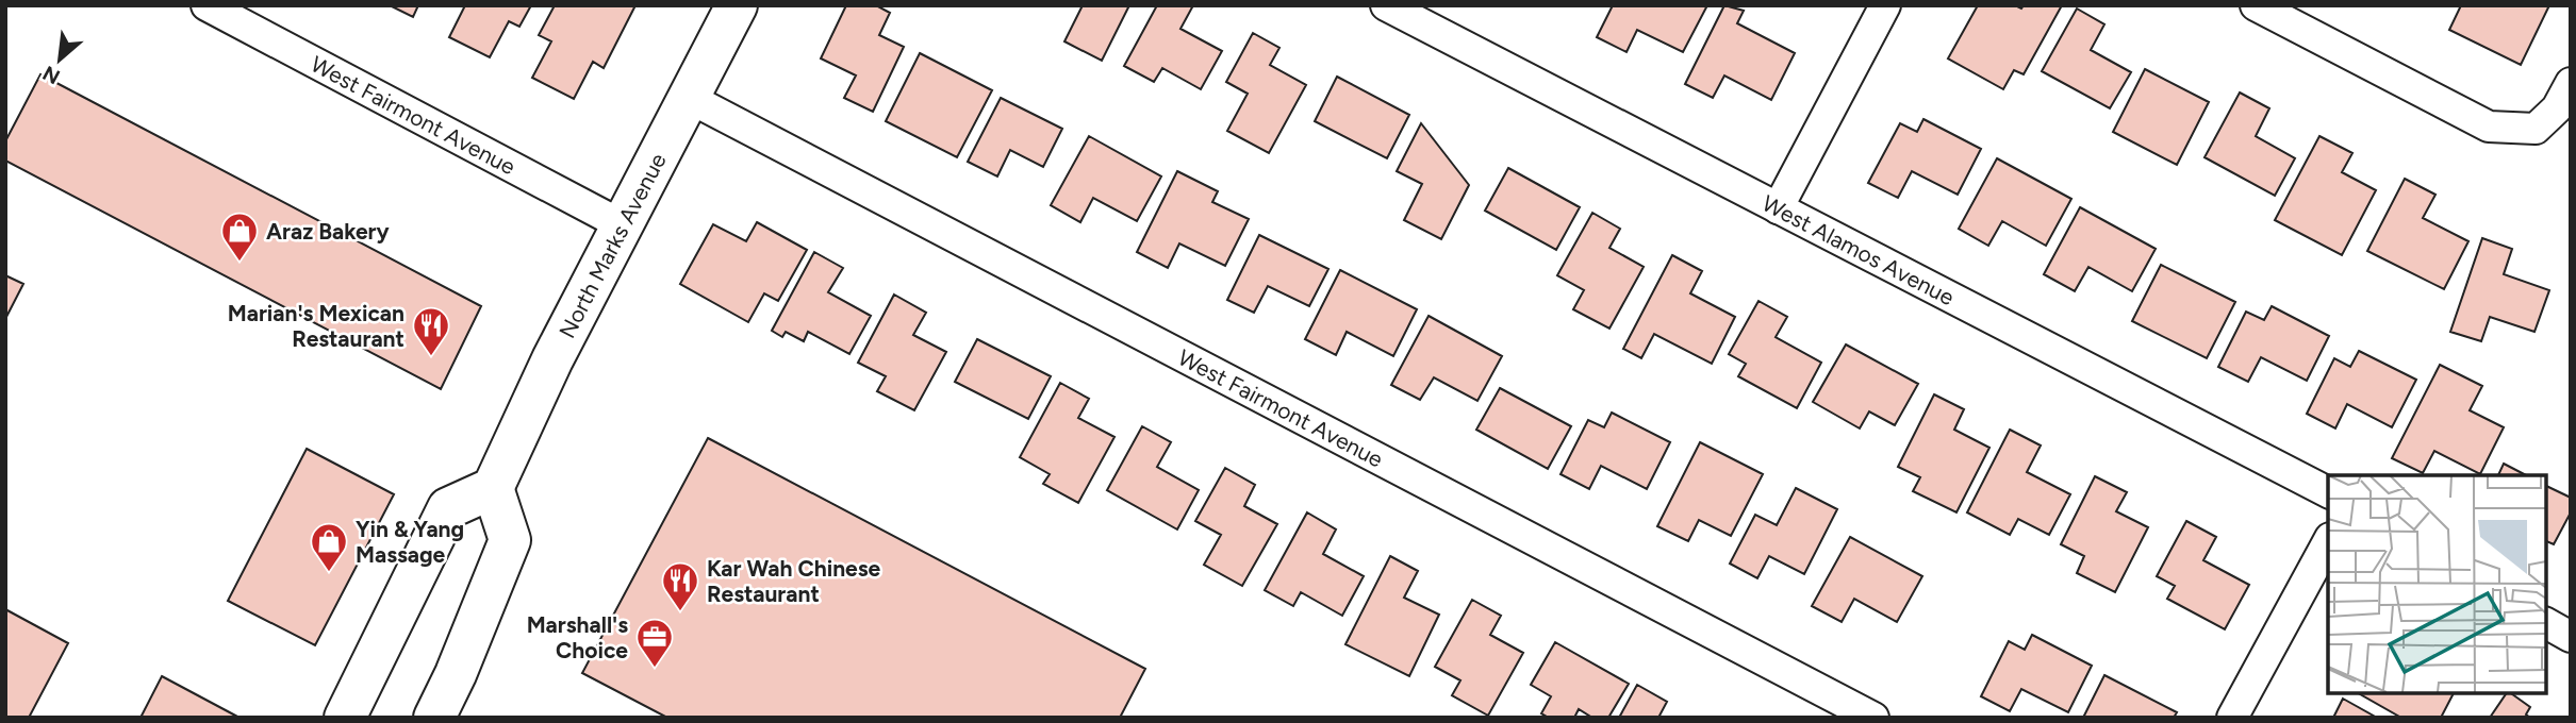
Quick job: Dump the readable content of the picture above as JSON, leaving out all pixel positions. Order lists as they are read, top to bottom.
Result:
{
  "streets": {
    "main road": ["North Marks Avenue"],
    "street": ["West Fairmont Avenue", "West Alamos Avenue"]
  },
  "crossings": [
    ["West Fairmont Avenue", "North Marks Avenue"]
  ],
  "places": {
    "shop": ["Araz Bakery", "Yin & Yang Massage"],
    "restaurant": ["Marian's Mexican Restaurant", "Kar Wah Chinese Restaurant"],
    "office": ["Marshall's Choice"]
  },
  "north": "bottom left"
}
